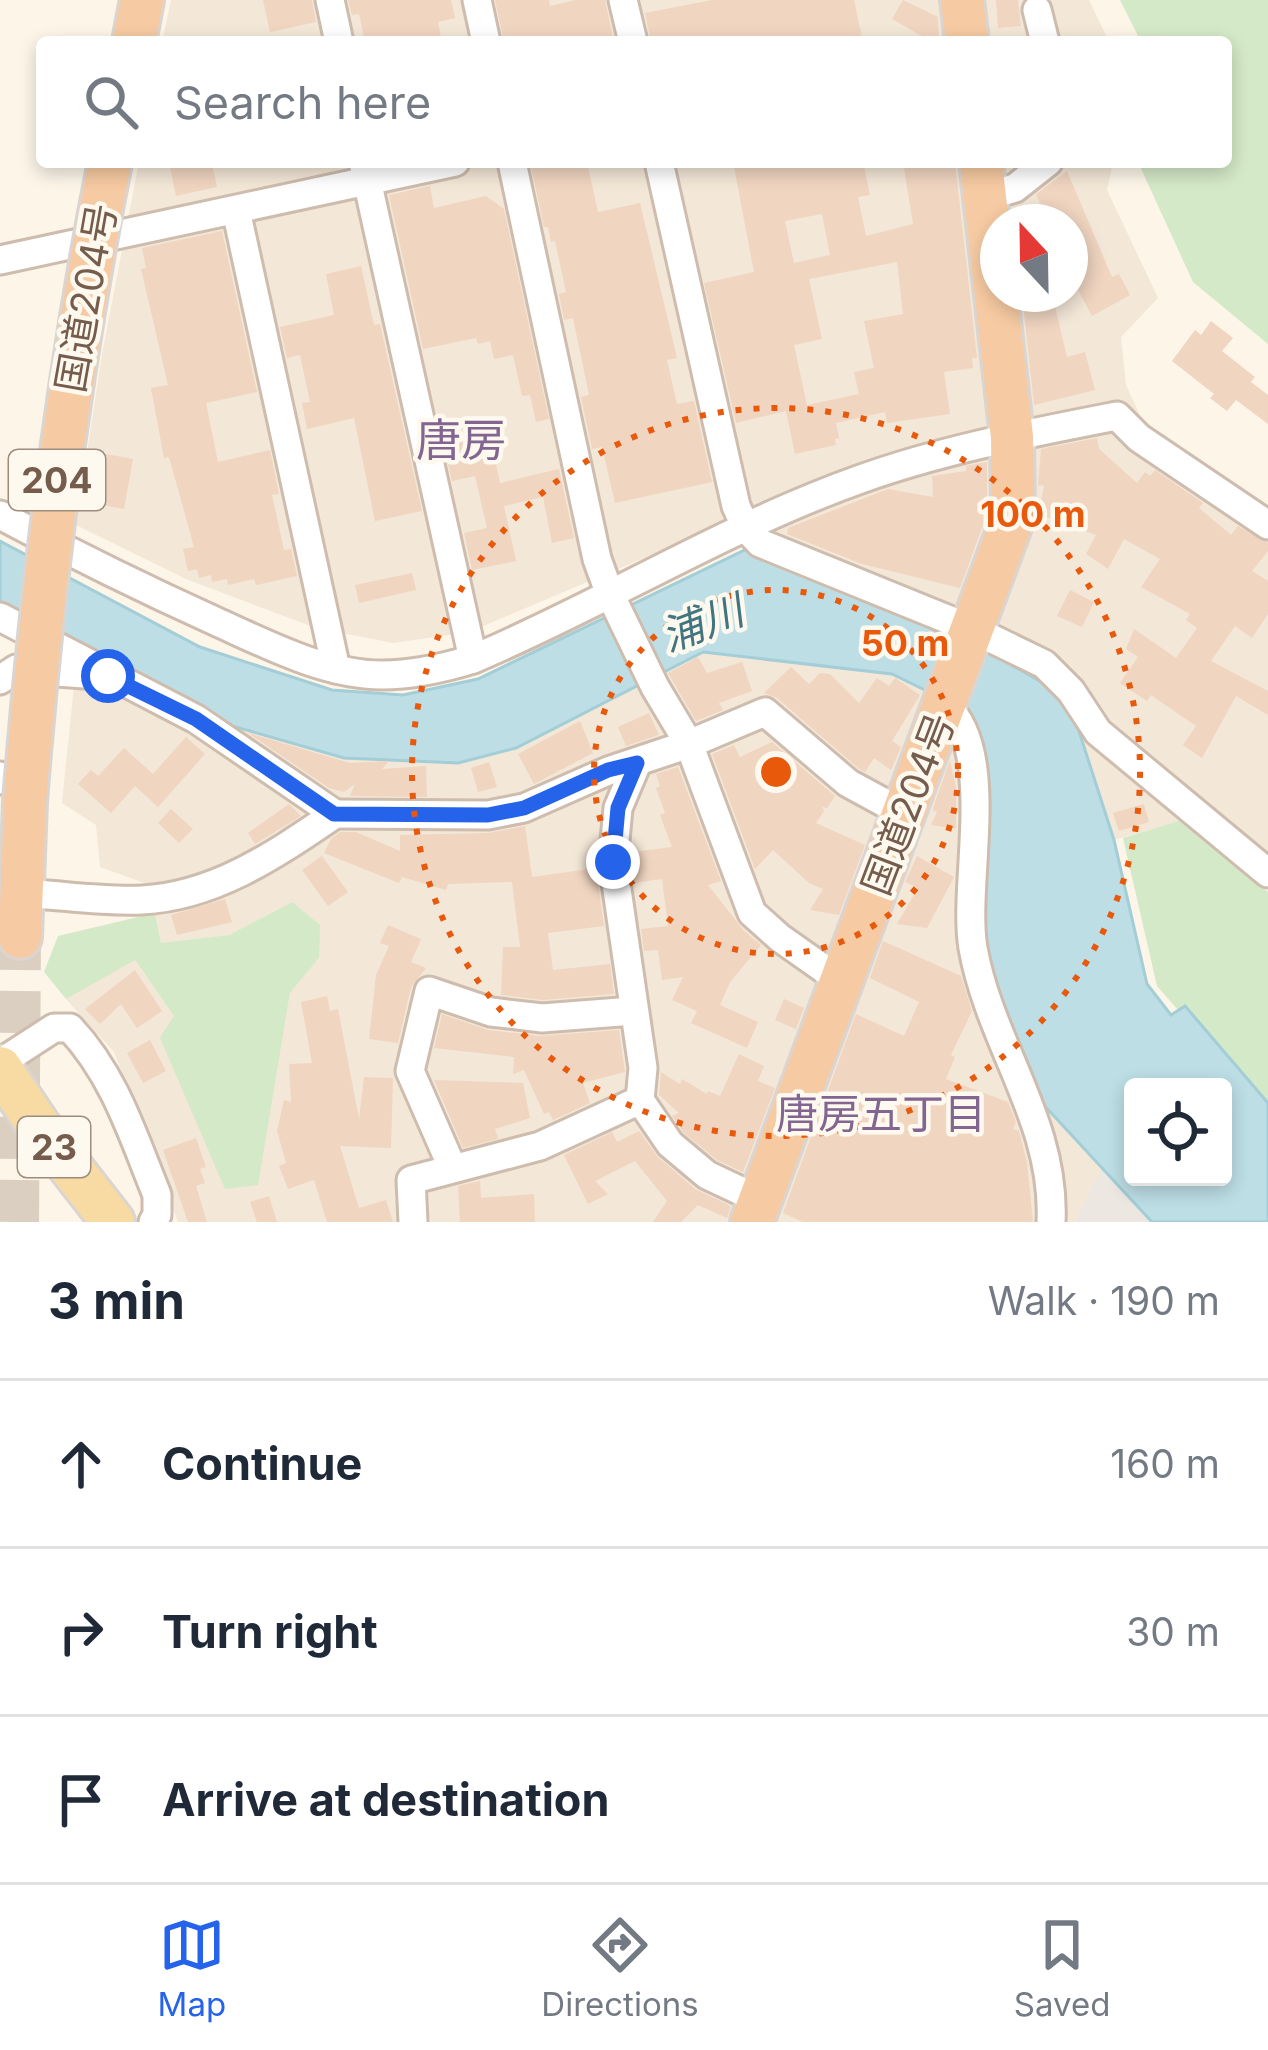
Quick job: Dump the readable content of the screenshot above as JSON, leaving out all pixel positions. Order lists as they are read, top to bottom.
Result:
{
  "streets": {
    "highway": ["国道204号", "204"],
    "main road": ["23"]
  },
  "districts": ["唐房", "唐房五丁目"],
  "water": ["浦川"],
  "north": "top",
  "page": {
    "search": "Search here",
    "heading": ["3 min", "Walk · 190 m"],
    "list": [
      ["Continue", "160 m"],
      ["Turn right", "30 m"],
      "Arrive at destination"
    ],
    "nav": ["Map", "Directions", "Saved"]
  },
  "rings": ["100 m", "50 m"]
}
